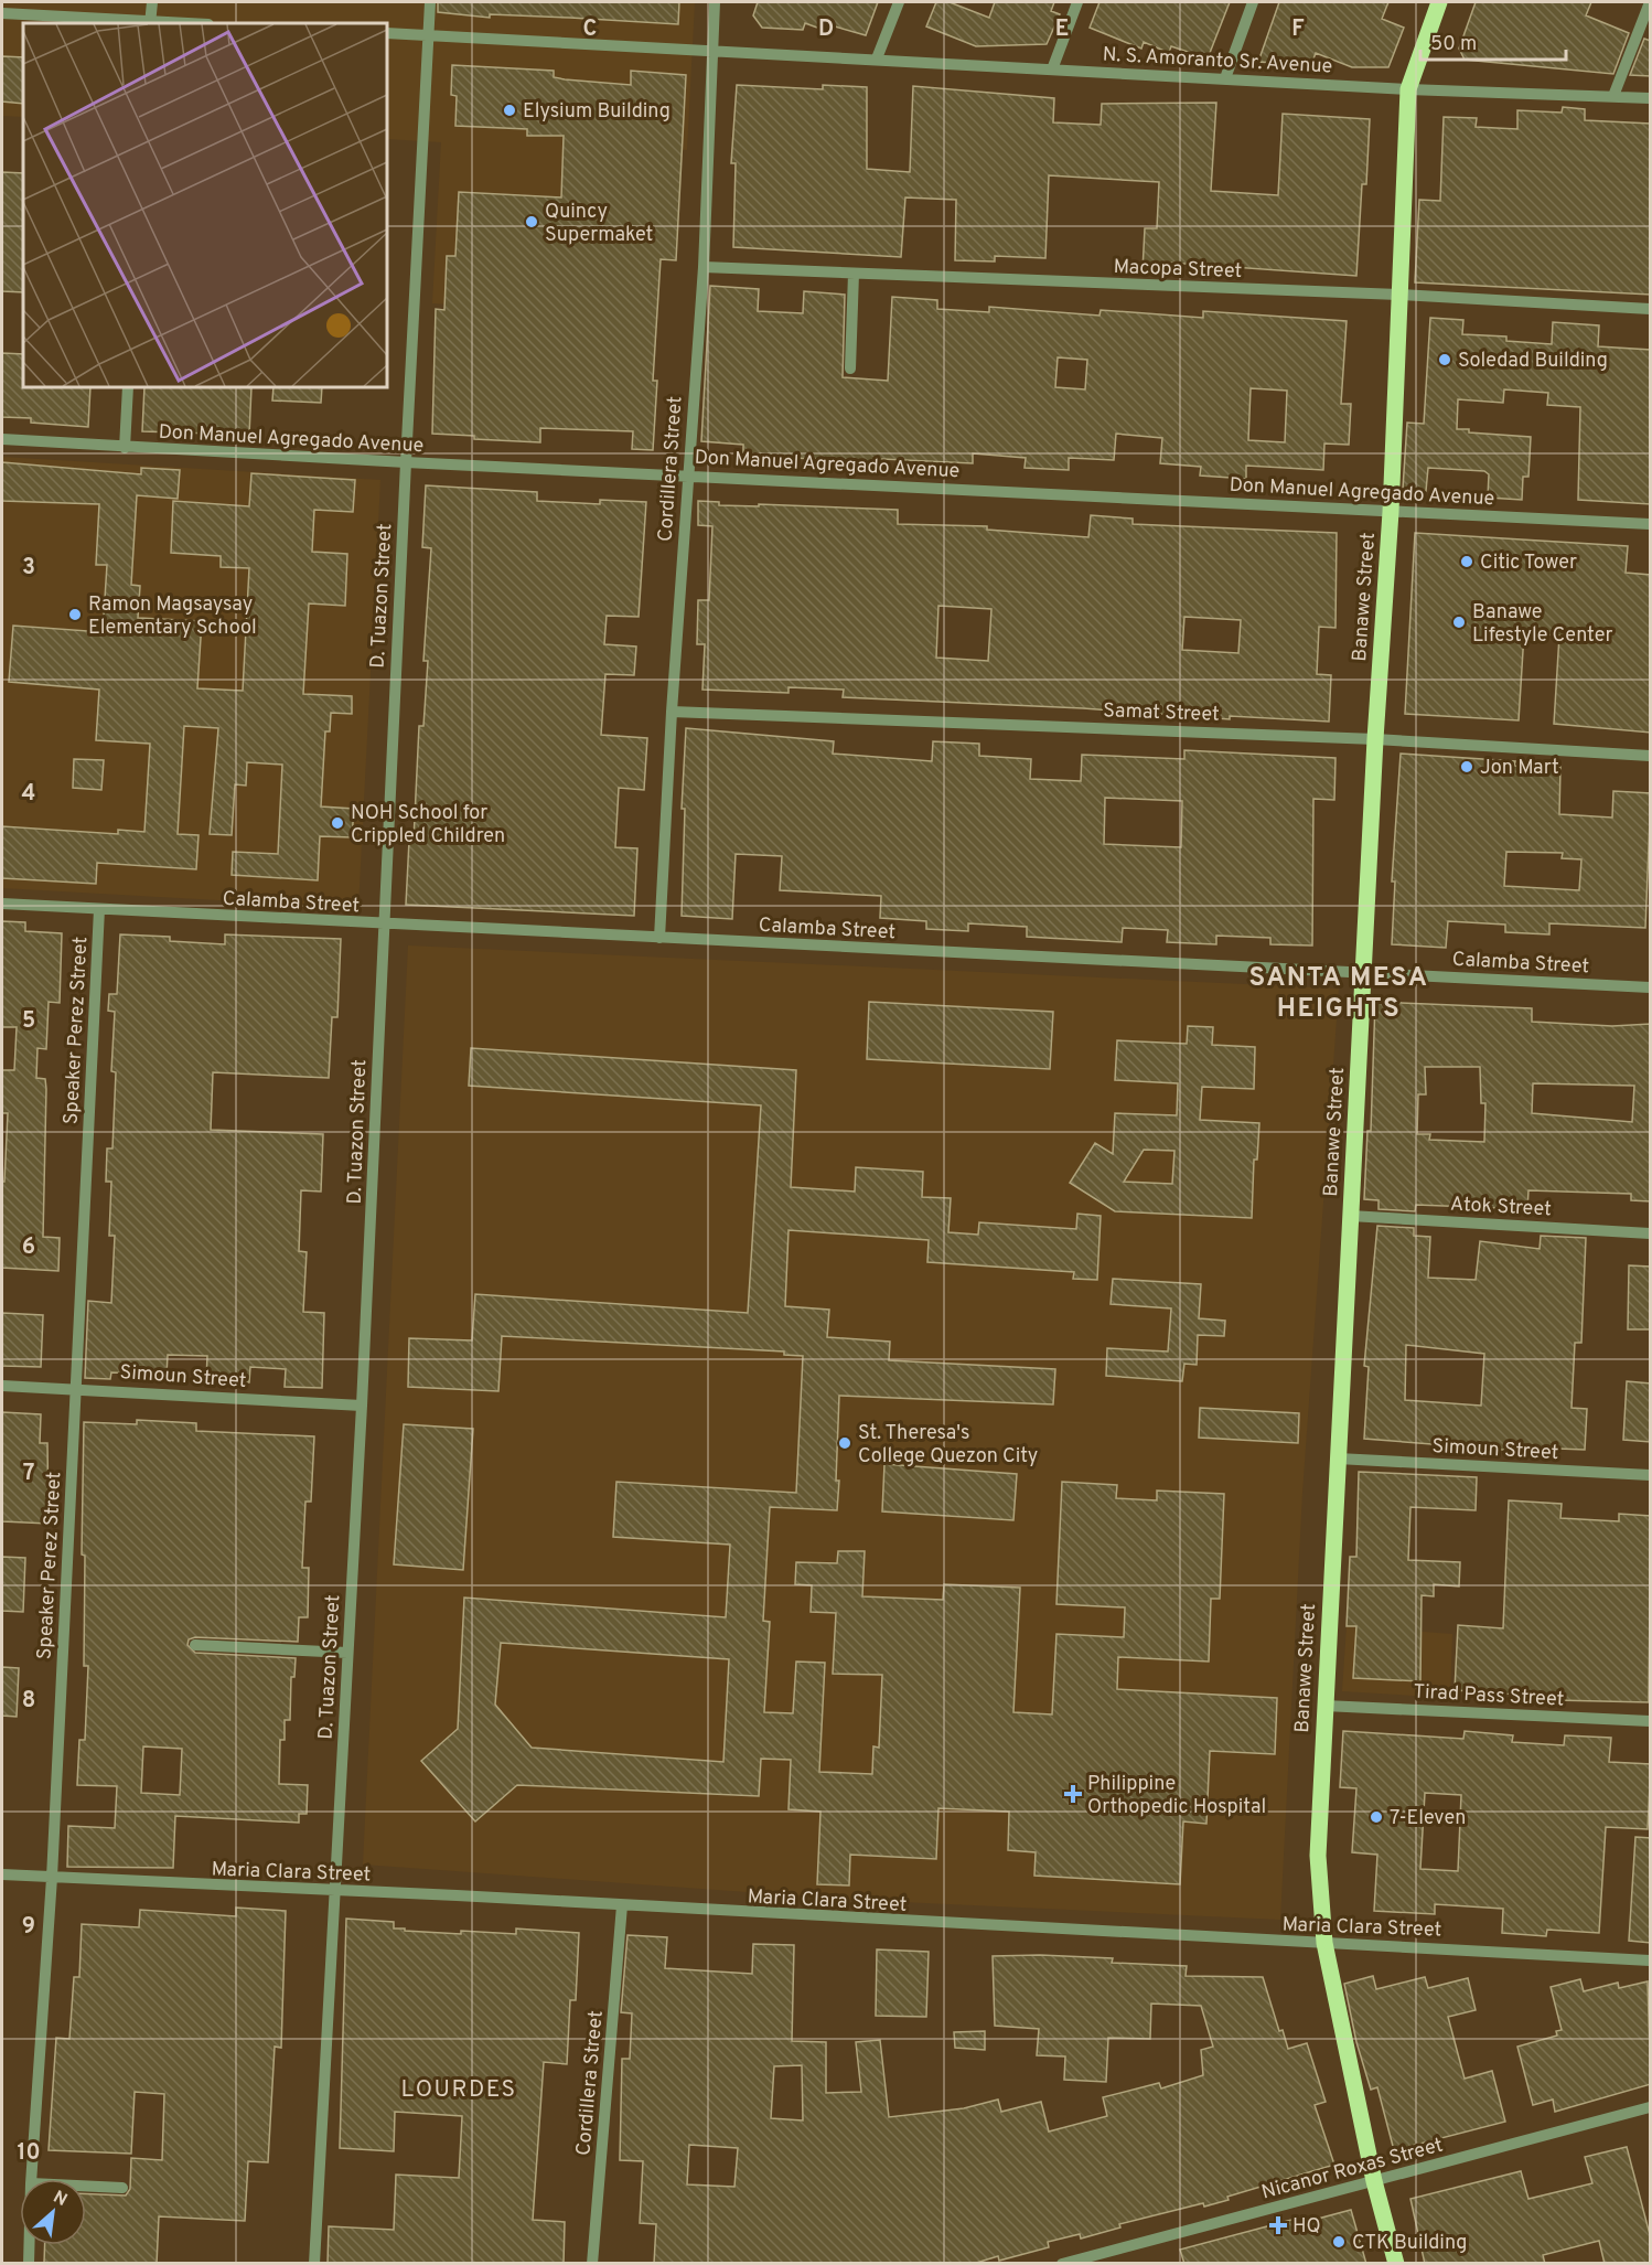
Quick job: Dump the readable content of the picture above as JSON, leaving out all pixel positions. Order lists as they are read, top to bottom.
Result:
{
  "streets": {
    "main road": ["Banawe Street"],
    "street": [
      "N. S. Amoranto Sr. Avenue",
      "Macopa Street",
      "Don Manuel Agregado Avenue",
      "Cordillera Street",
      "D. Tuazon Street",
      "Samat Street",
      "Calamba Street",
      "Speaker Perez Street",
      "Atok Street",
      "Simoun Street",
      "Tirad Pass Street",
      "Maria Clara Street",
      "Nicanor Roxas Street"
    ]
  },
  "crossings": [
    ["N. S. Amoranto Sr. Avenue", "Cordillera Street"],
    ["N. S. Amoranto Sr. Avenue", "D. Tuazon Street"],
    ["N. S. Amoranto Sr. Avenue", "Banawe Street"],
    ["Macopa Street", "Cordillera Street"],
    ["Macopa Street", "Banawe Street"],
    ["Don Manuel Agregado Avenue", "Cordillera Street"],
    ["Don Manuel Agregado Avenue", "D. Tuazon Street"],
    ["Don Manuel Agregado Avenue", "Banawe Street"],
    ["Cordillera Street", "Samat Street"],
    ["Cordillera Street", "Calamba Street"],
    ["Cordillera Street", "Maria Clara Street"],
    ["D. Tuazon Street", "Calamba Street"],
    ["D. Tuazon Street", "Simoun Street"],
    ["D. Tuazon Street", "Maria Clara Street"],
    ["Banawe Street", "Samat Street"],
    ["Banawe Street", "Calamba Street"],
    ["Banawe Street", "Atok Street"],
    ["Banawe Street", "Simoun Street"],
    ["Banawe Street", "Tirad Pass Street"],
    ["Banawe Street", "Maria Clara Street"],
    ["Banawe Street", "Nicanor Roxas Street"],
    ["Calamba Street", "Speaker Perez Street"],
    ["Speaker Perez Street", "Simoun Street"],
    ["Speaker Perez Street", "Maria Clara Street"]
  ],
  "districts": ["SANTA MESA HEIGHTS", "LOURDES"],
  "places": {
    "other": [
      "Elysium Building",
      "Quincy Supermaket",
      "Soledad Building",
      "Citic Tower",
      "Ramon Magsaysay Elementary School",
      "Banawe Lifestyle Center",
      "Jon Mart",
      "NOH School for Crippled Children",
      "St. Theresa's College Quezon City",
      "7-Eleven",
      "CTK Building"
    ],
    "health": ["Philippine Orthopedic Hospital", "HQ"]
  },
  "scale_bar": "50 m",
  "north": "top right",
  "grid": {
    "columns": [
      "C",
      "D",
      "E",
      "F"
    ],
    "rows": [
      "3",
      "4",
      "5",
      "6",
      "7",
      "8",
      "9",
      "10"
    ]
  }
}
